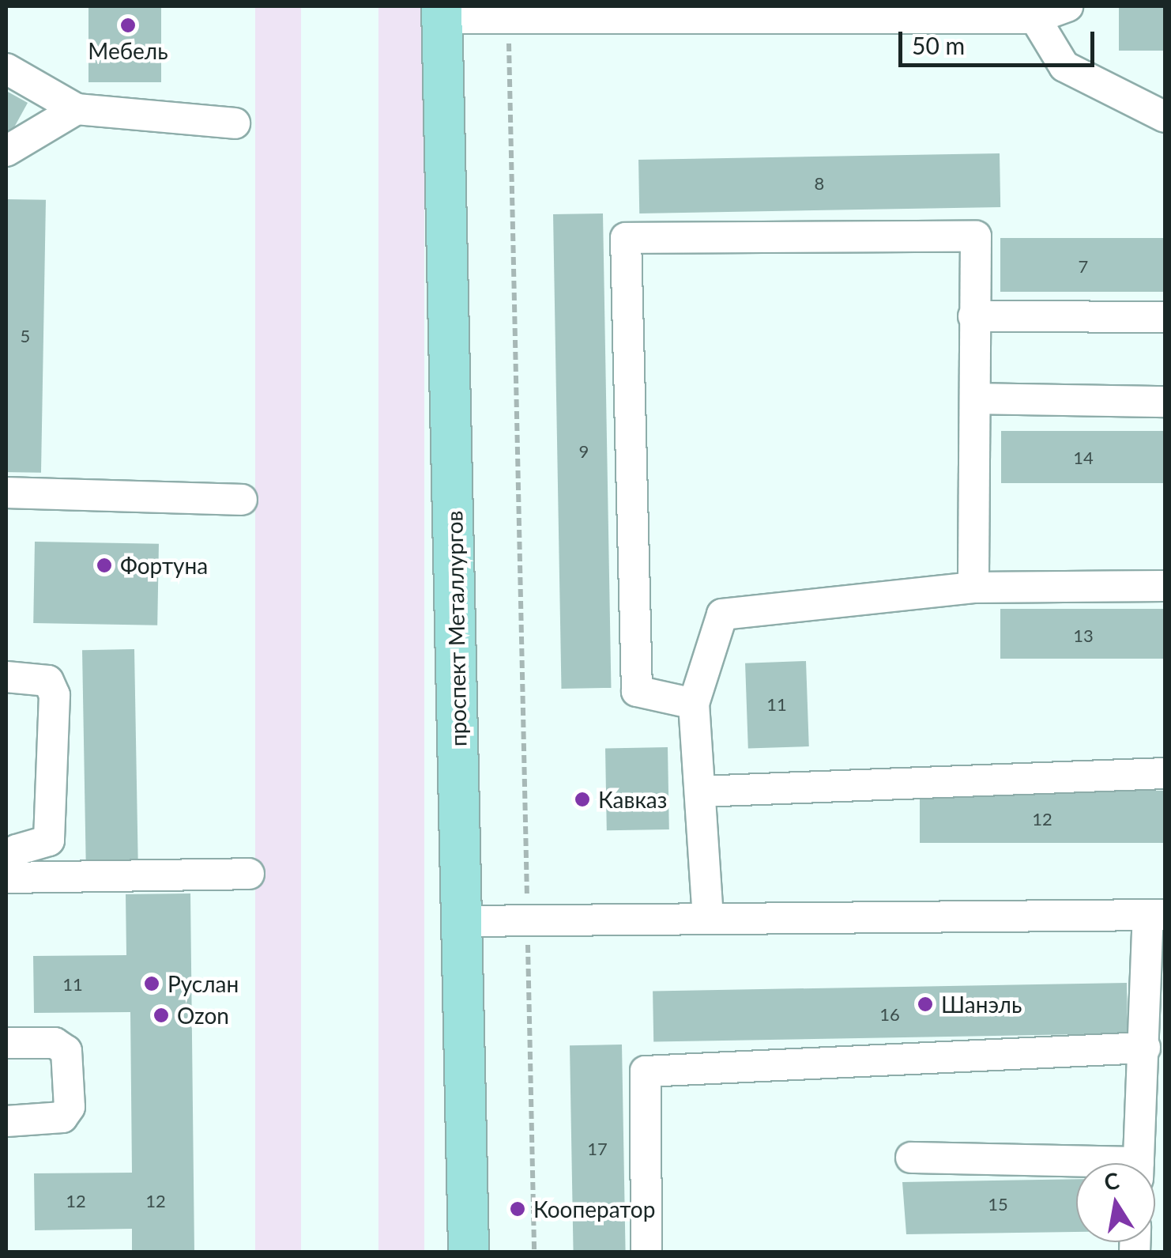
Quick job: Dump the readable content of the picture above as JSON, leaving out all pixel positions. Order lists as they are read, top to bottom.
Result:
{
  "streets": {
    "main road": ["проспект Металлургов"]
  },
  "places": [
    "Мебель",
    "Фортуна",
    "Кавказ",
    "Руслан",
    "Шанэль",
    "Ozon",
    "Кооператор"
  ],
  "house_numbers": [
    "8",
    "7",
    "5",
    "9",
    "14",
    "13",
    "11",
    "12",
    "11",
    "16",
    "17",
    "12",
    "12",
    "15"
  ],
  "scale_bar": "50 m",
  "north": "top"
}
